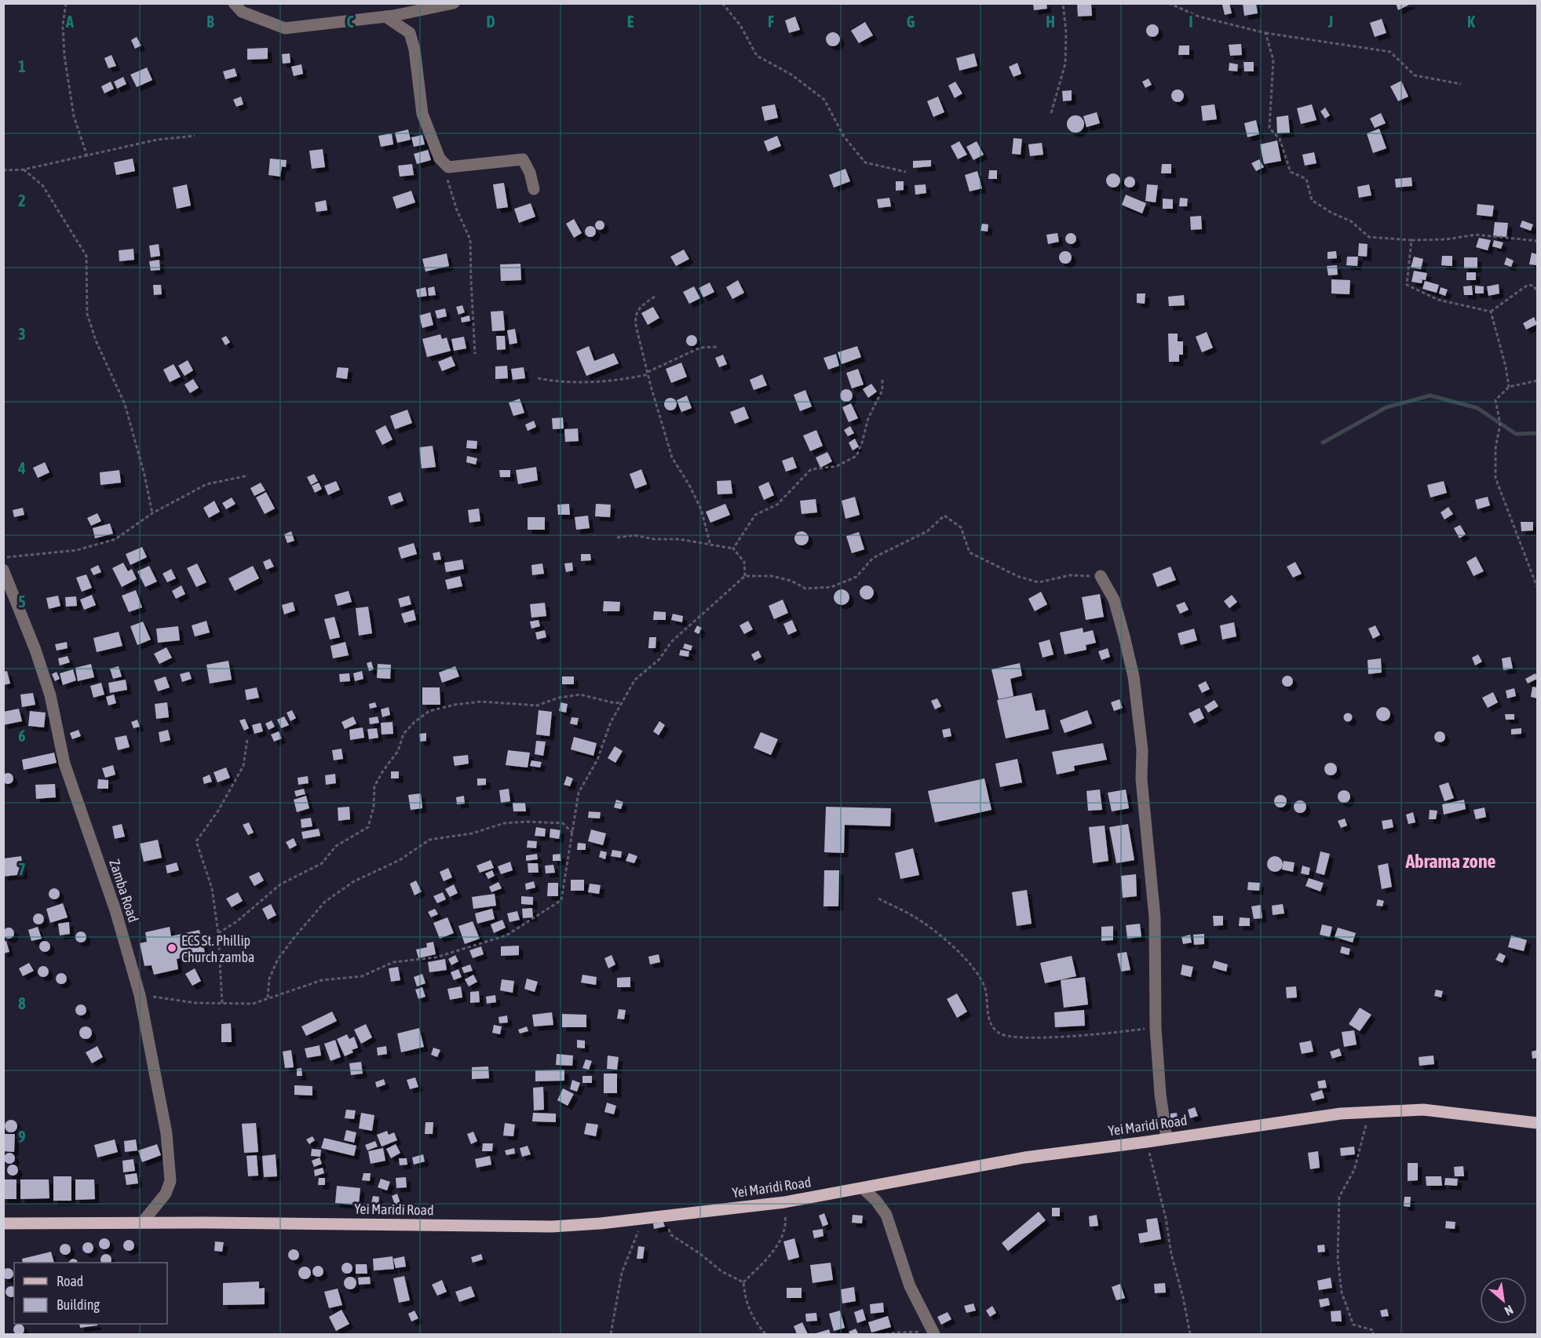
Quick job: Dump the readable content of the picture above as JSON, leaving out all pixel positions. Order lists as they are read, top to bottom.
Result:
{
  "streets": {
    "main road": ["Yei Maridi Road"],
    "street": ["Zamba Road"]
  },
  "crossings": [
    ["Zamba Road", "Yei Maridi Road"]
  ],
  "districts": ["Abrama zone"],
  "places": ["ECS St. Phillip Church zamba"],
  "legend": ["Road", "Building"],
  "north": "bottom right",
  "grid": {
    "columns": [
      "A",
      "B",
      "C",
      "D",
      "E",
      "F",
      "G",
      "H",
      "I",
      "J",
      "K"
    ],
    "rows": [
      "1",
      "2",
      "3",
      "4",
      "5",
      "6",
      "7",
      "8",
      "9"
    ]
  }
}
